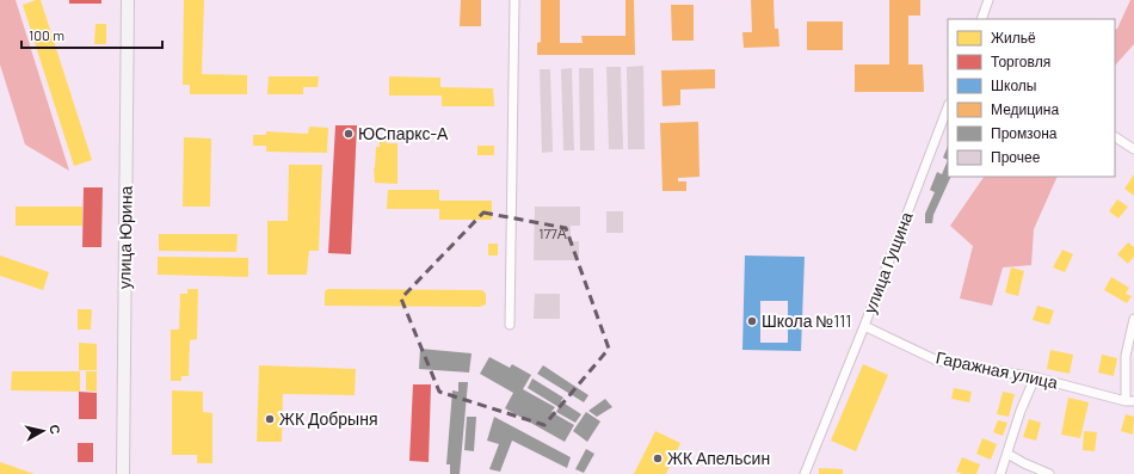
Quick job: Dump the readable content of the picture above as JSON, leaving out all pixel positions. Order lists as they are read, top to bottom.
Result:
{
  "streets": {
    "main road": ["улица Юрина"],
    "street": ["улица Гущина", "Гаражная улица"]
  },
  "crossings": [
    ["улица Гущина", "Гаражная улица"]
  ],
  "places": [
    "ЮСпаркс-А",
    "Школа №111",
    "ЖК Добрыня",
    "ЖК Апельсин"
  ],
  "house_numbers": ["177А"],
  "legend": [
    "Жильё",
    "Торговля",
    "Школы",
    "Медицина",
    "Промзона",
    "Прочее"
  ],
  "scale_bar": "100 m",
  "north": "right"
}
